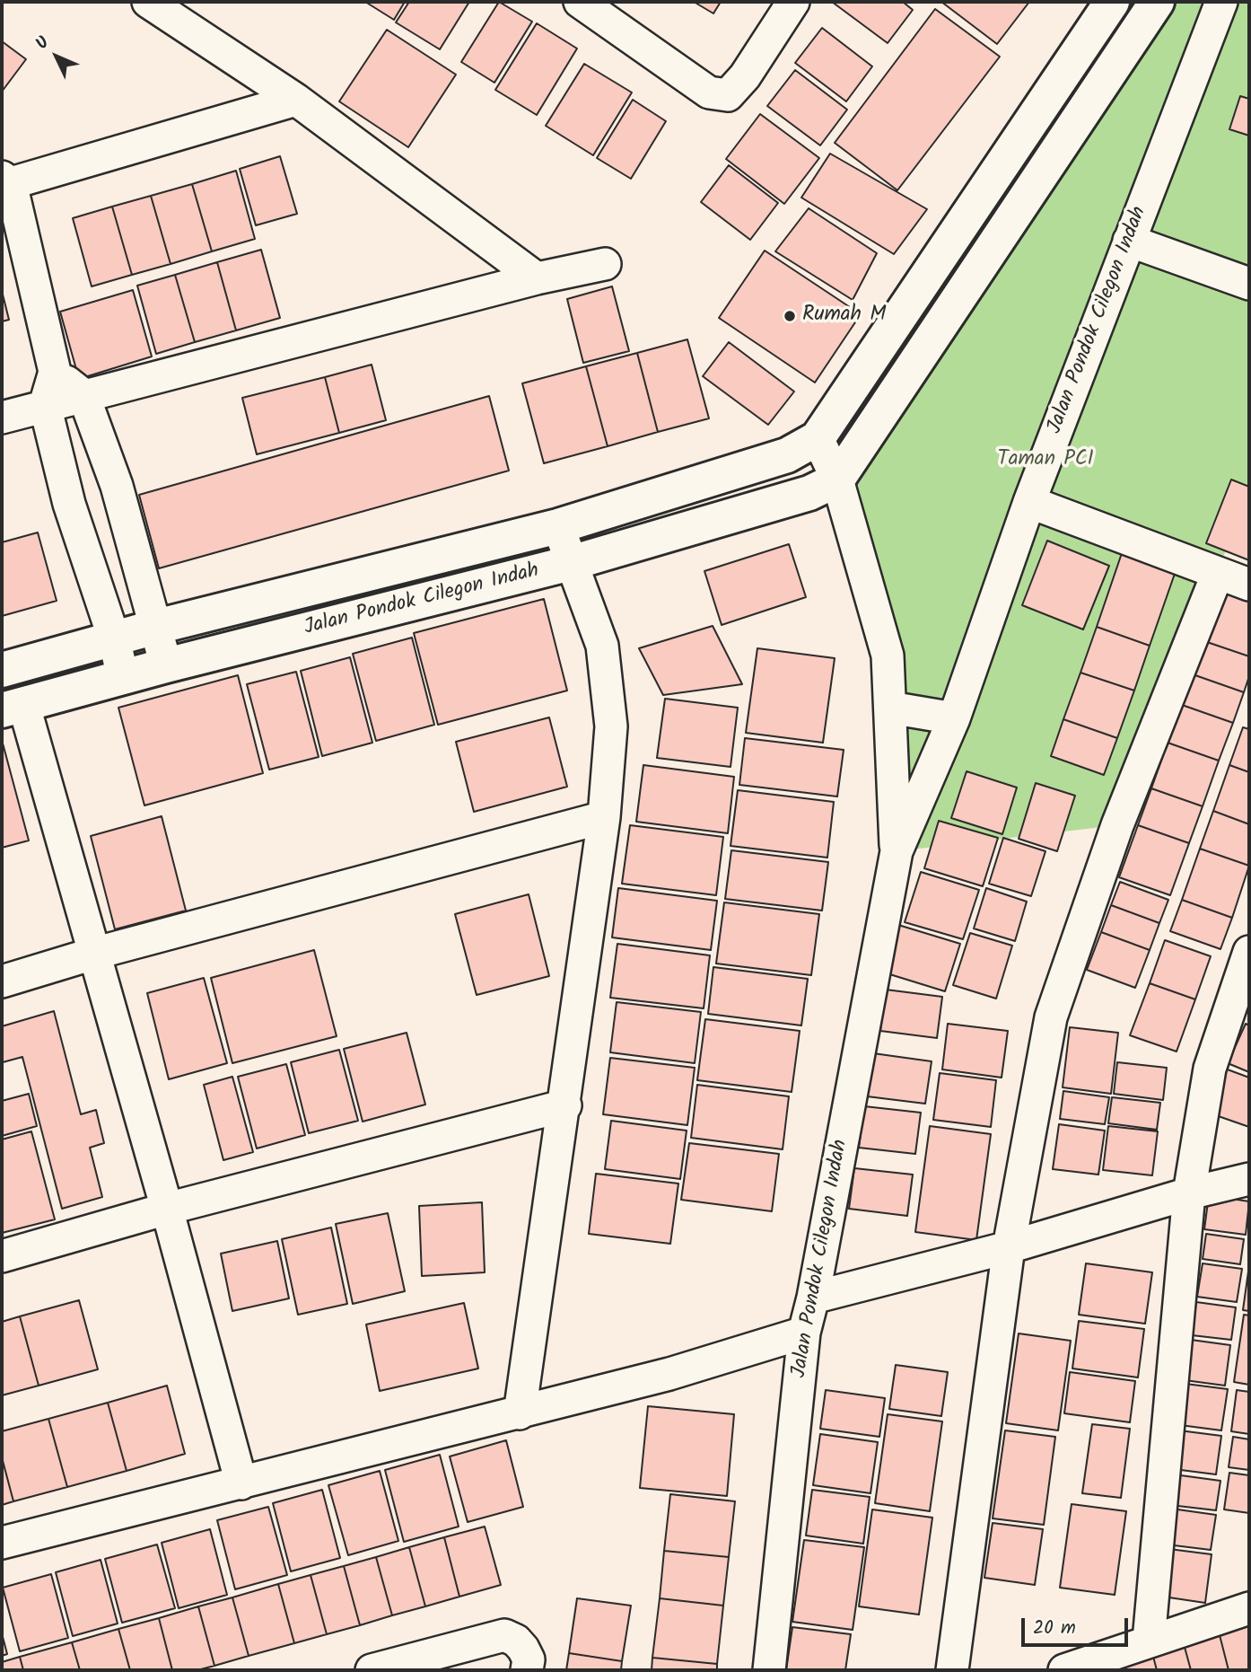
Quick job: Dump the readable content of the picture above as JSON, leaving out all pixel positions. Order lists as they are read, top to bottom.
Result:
{
  "streets": {
    "street": ["Jalan Pondok Cilegon Indah"]
  },
  "parks": ["Taman PCI"],
  "places": ["Rumah M"],
  "scale_bar": "20 m",
  "north": "top left"
}
